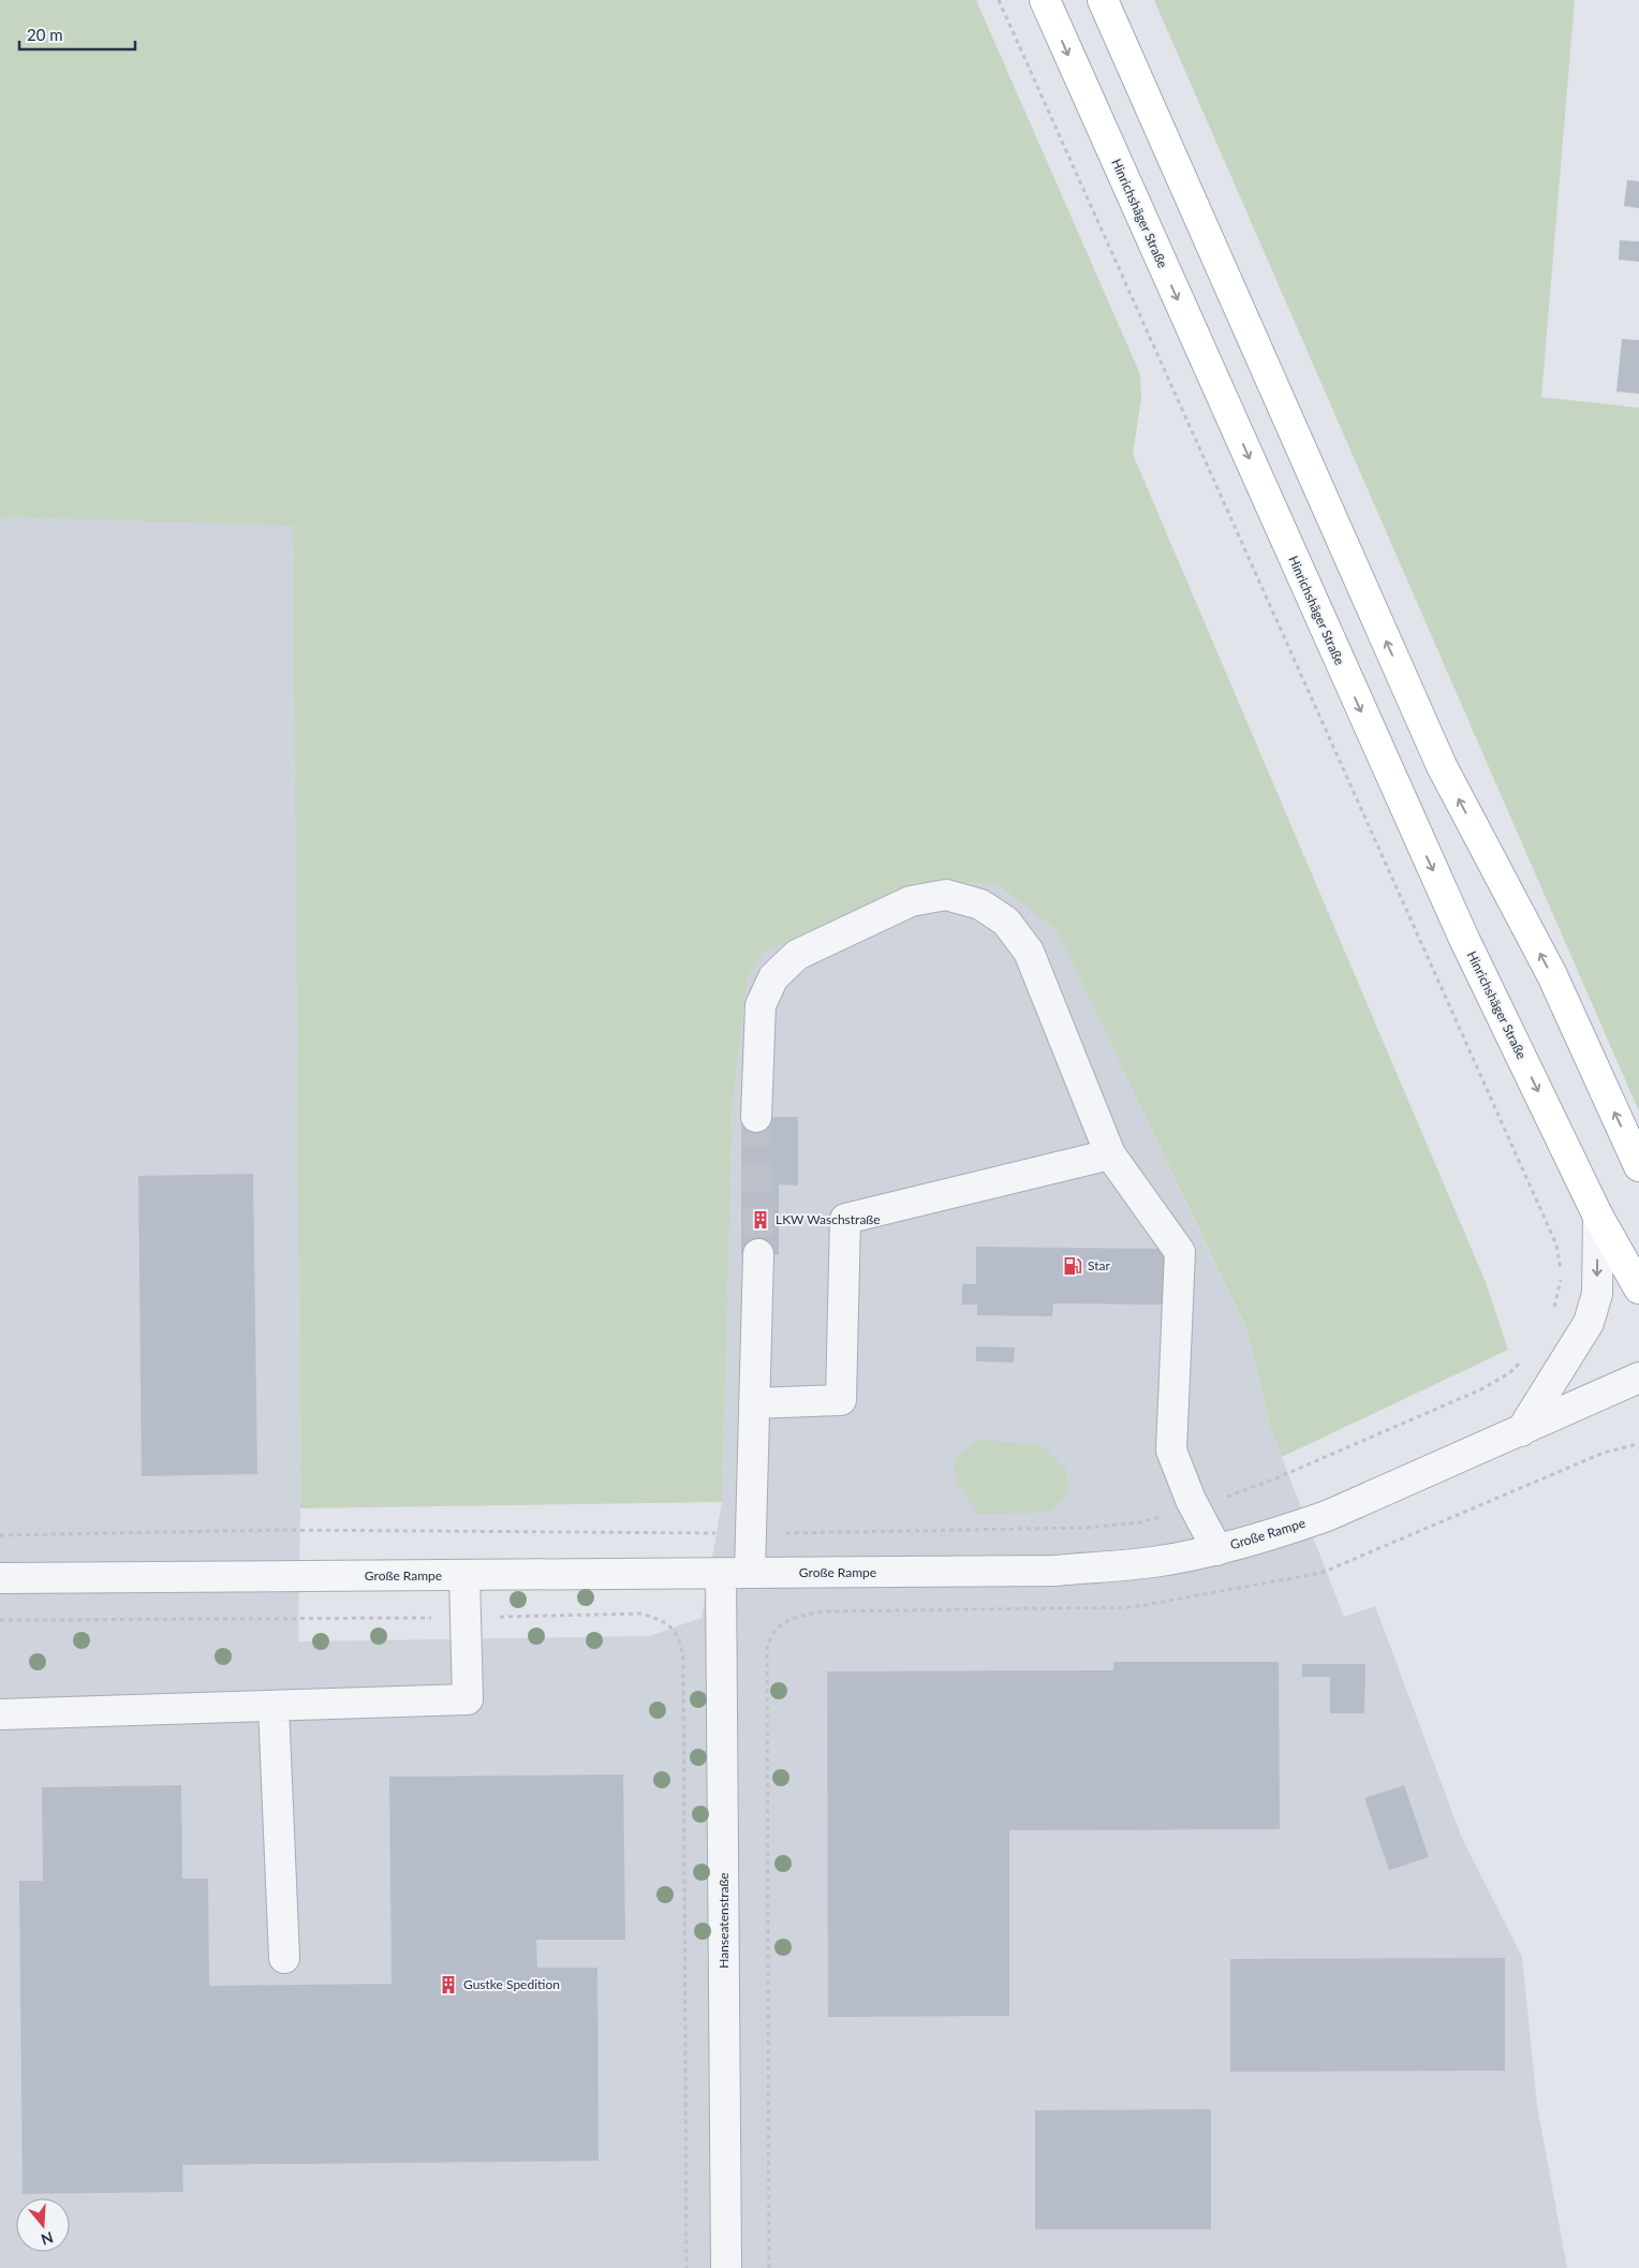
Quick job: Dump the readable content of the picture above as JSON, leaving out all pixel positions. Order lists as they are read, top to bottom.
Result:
{
  "streets": {
    "main road": ["Hinrichshäger Straße"],
    "street": ["Große Rampe", "Hanseatenstraße"]
  },
  "crossings": [
    ["Hinrichshäger Straße", "Große Rampe"],
    ["Große Rampe", "Hanseatenstraße"]
  ],
  "places": {
    "building": ["LKW Waschstraße", "Gustke Spedition"],
    "fuel station": ["Star"]
  },
  "scale_bar": "20 m",
  "north": "bottom"
}
